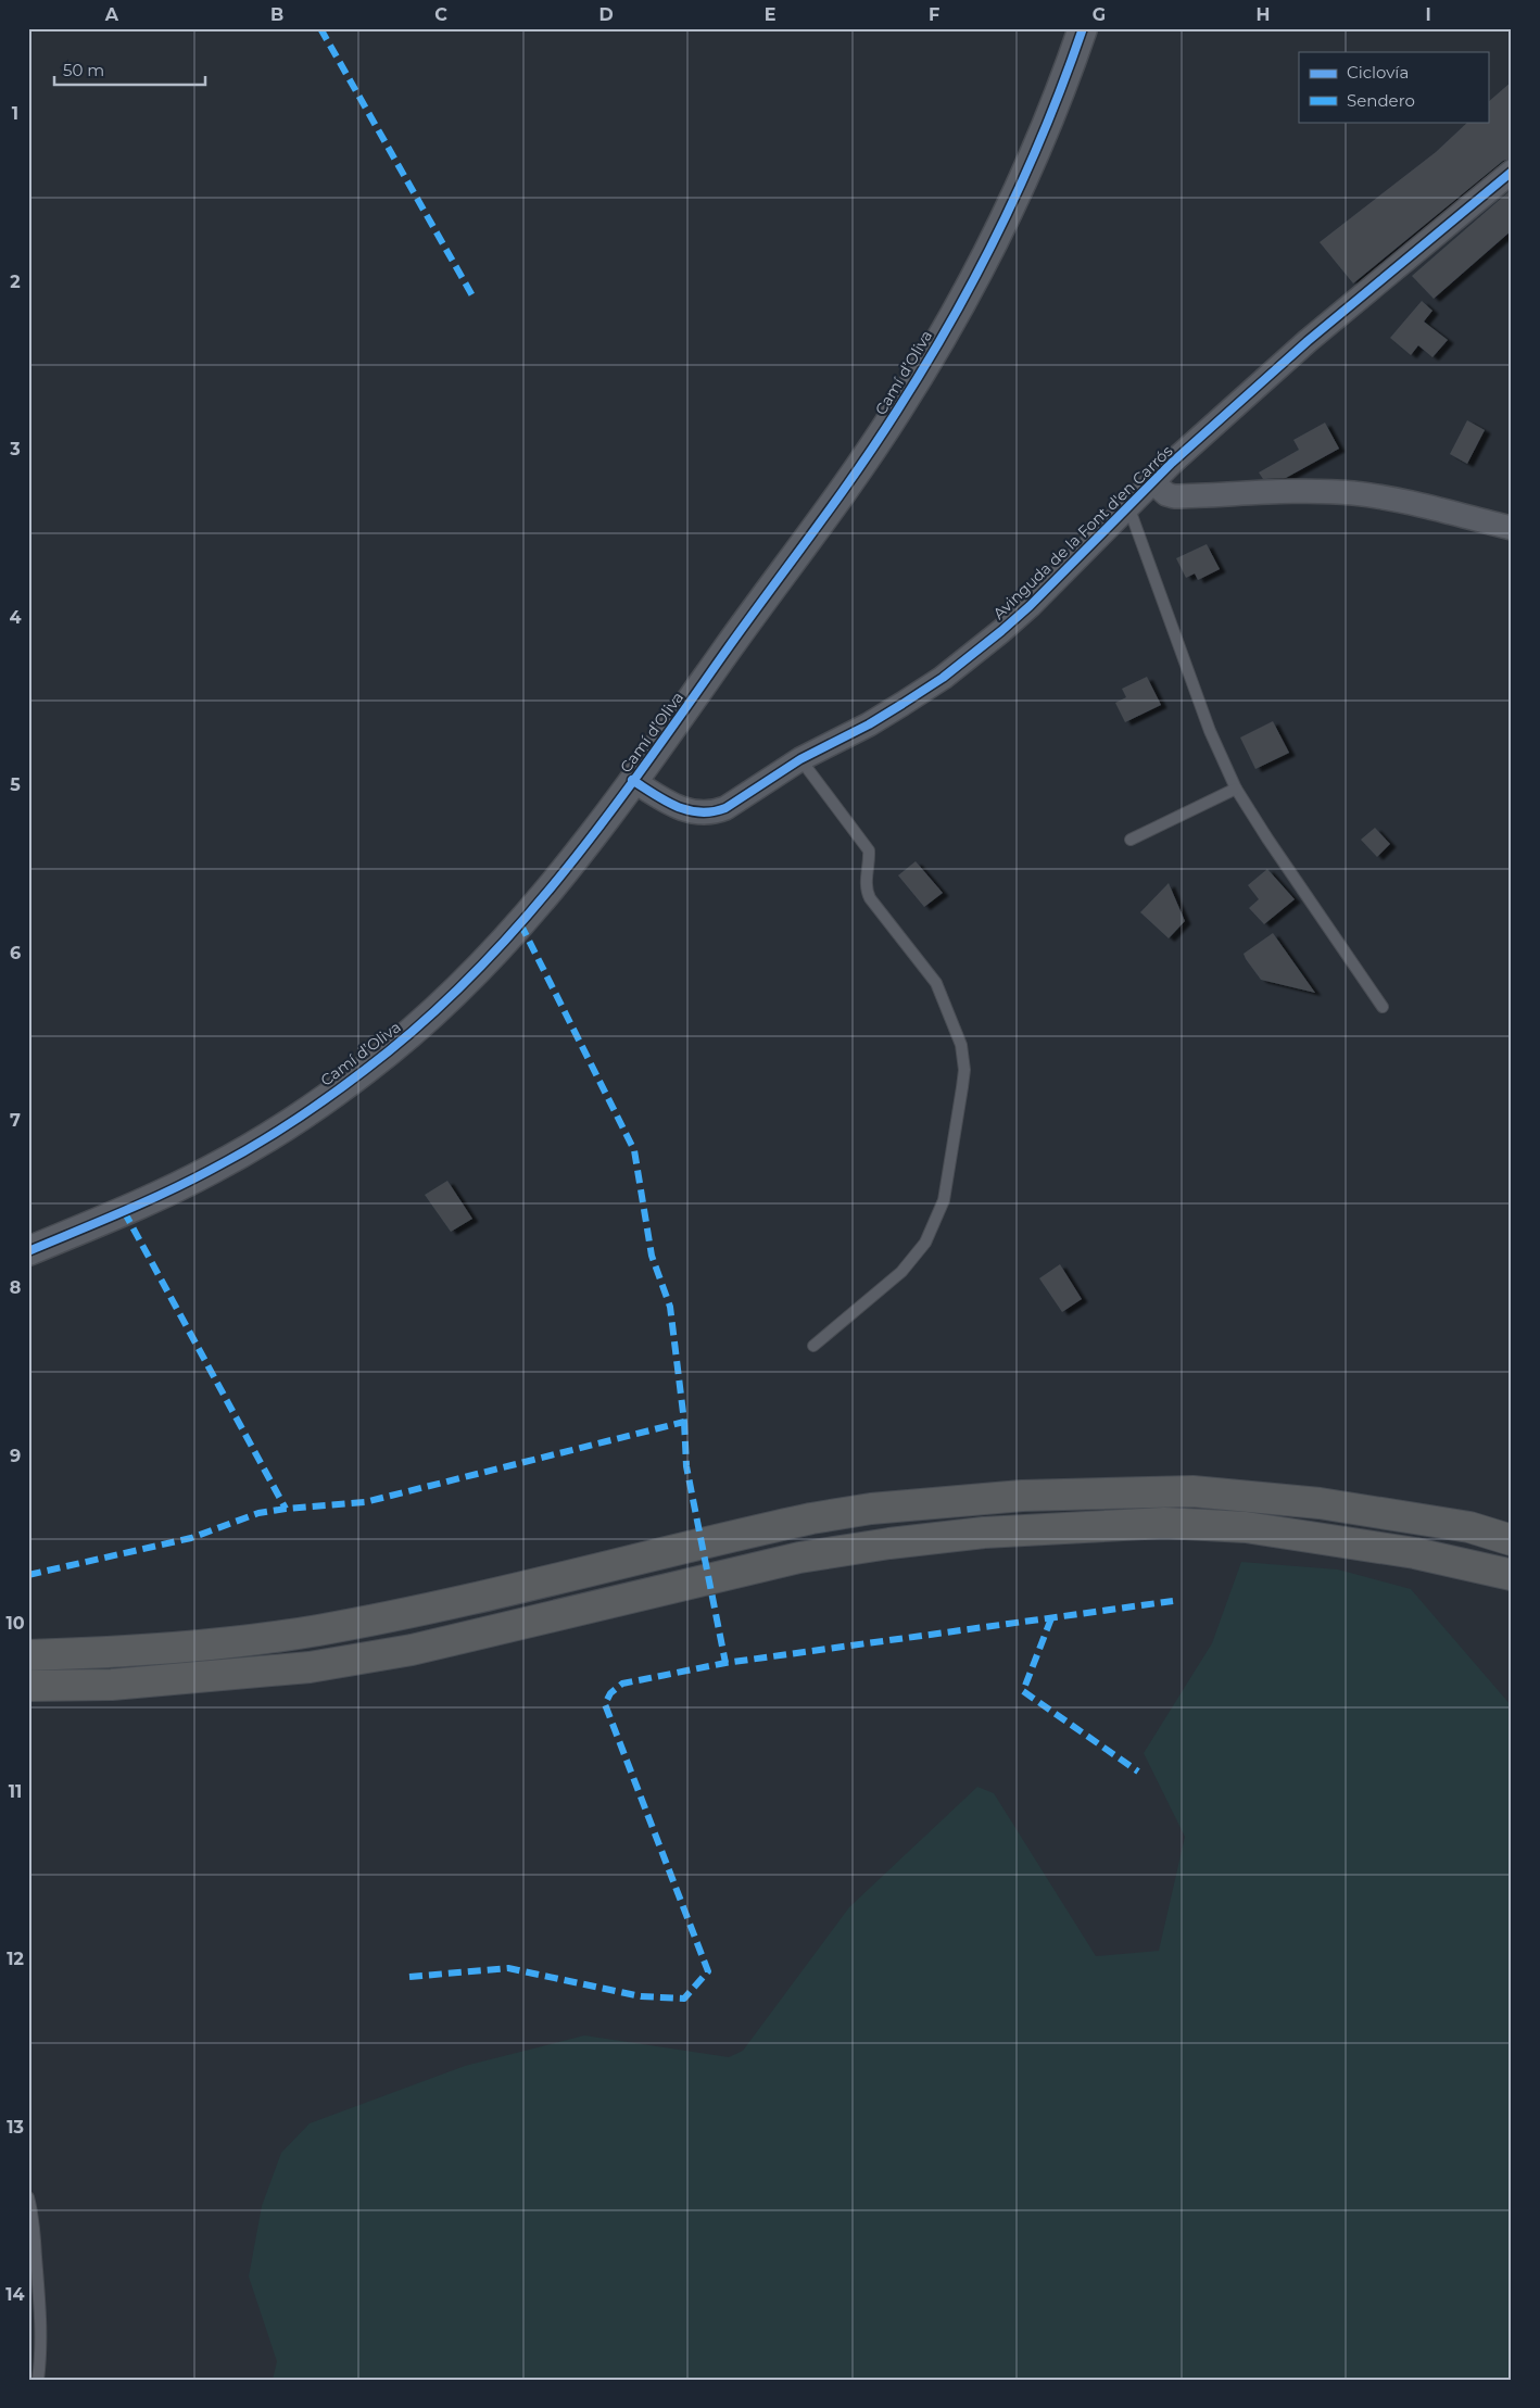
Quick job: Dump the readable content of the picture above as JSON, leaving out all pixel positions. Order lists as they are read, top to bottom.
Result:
{
  "streets": {
    "street": ["Camí d’Oliva", "Avinguda de la Font d'en Carrós"]
  },
  "crossings": [
    ["Camí d’Oliva", "Avinguda de la Font d'en Carrós"]
  ],
  "legend": ["Ciclovía", "Sendero"],
  "scale_bar": "50 m",
  "grid": {
    "columns": [
      "A",
      "B",
      "C",
      "D",
      "E",
      "F",
      "G",
      "H",
      "I"
    ],
    "rows": [
      "1",
      "2",
      "3",
      "4",
      "5",
      "6",
      "7",
      "8",
      "9",
      "10",
      "11",
      "12",
      "13",
      "14"
    ]
  }
}
